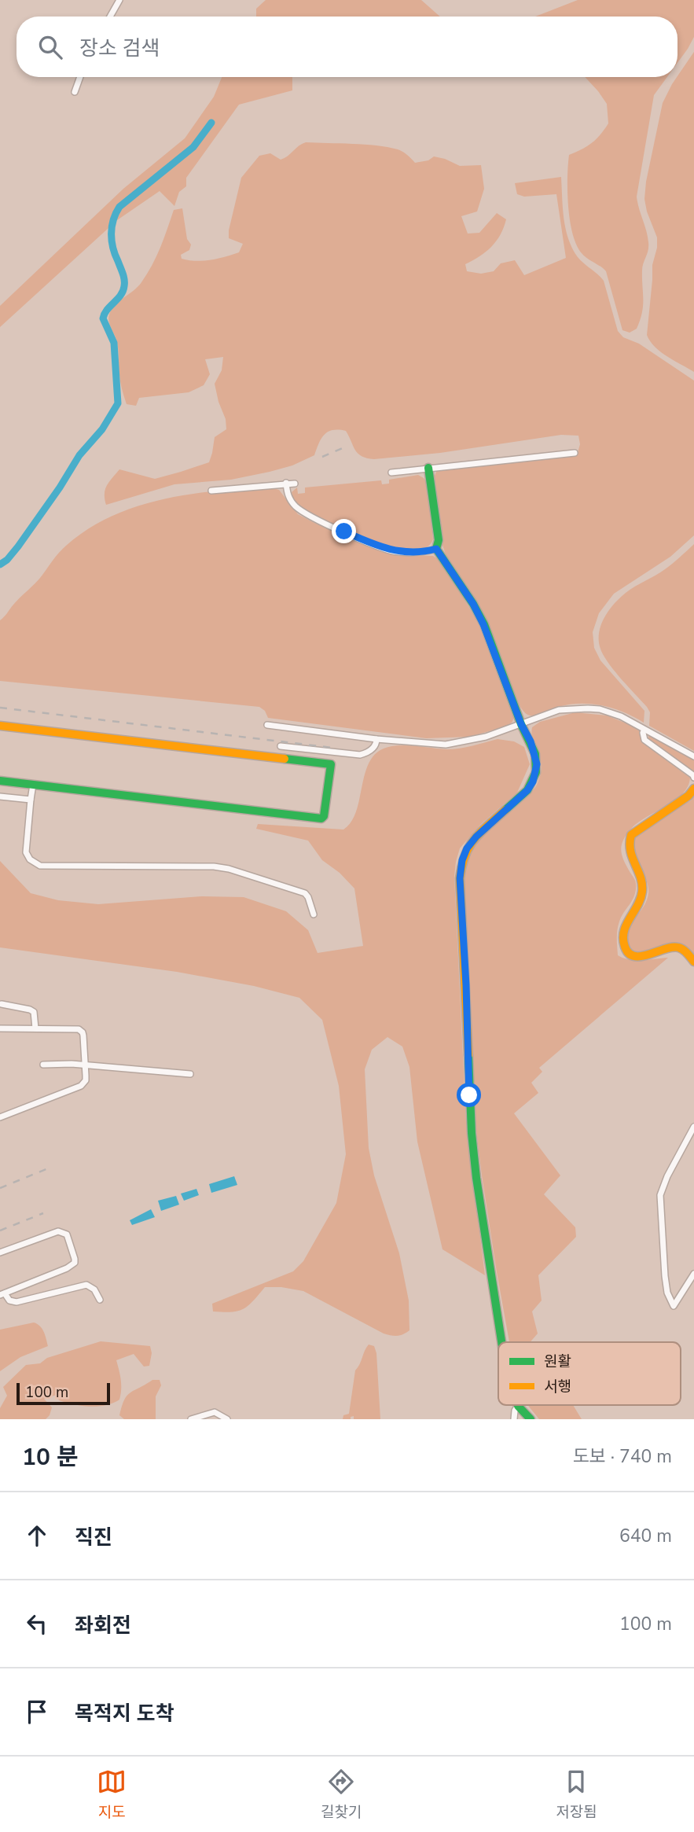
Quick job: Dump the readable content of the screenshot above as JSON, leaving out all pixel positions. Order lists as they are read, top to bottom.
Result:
{
  "legend": ["원활", "서행"],
  "scale_bar": "100 m",
  "page": {
    "search": "장소 검색",
    "scale": "100 m",
    "heading": ["10 분", "도보 · 740 m"],
    "list": [
      ["직진", "640 m"],
      ["좌회전", "100 m"],
      "목적지 도착"
    ],
    "nav": ["지도", "길찾기", "저장됨"]
  }
}
